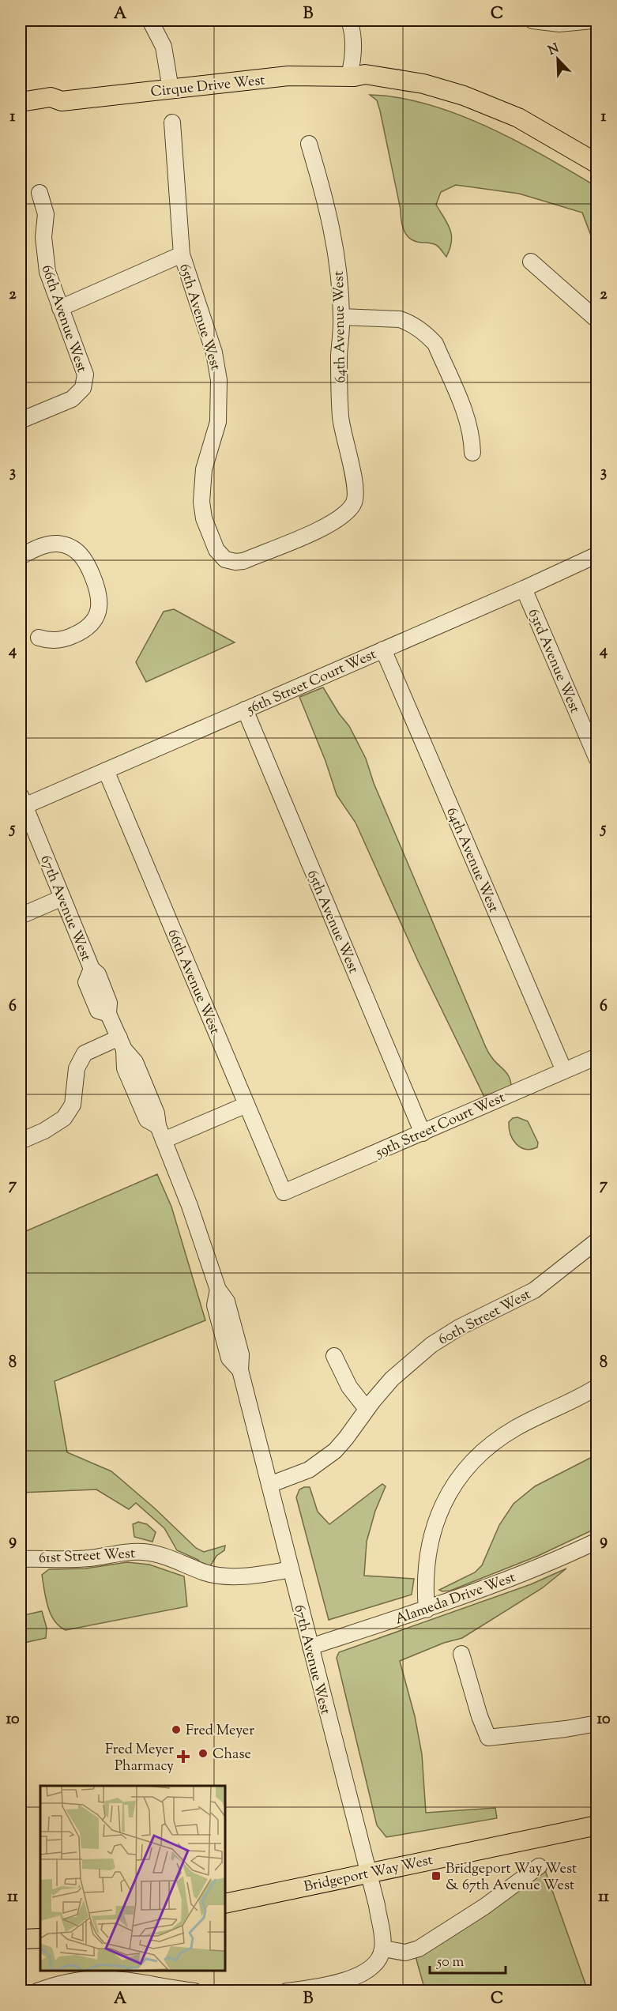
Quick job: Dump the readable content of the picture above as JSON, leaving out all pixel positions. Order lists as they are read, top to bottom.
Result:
{
  "streets": {
    "main road": ["Cirque Drive West", "Bridgeport Way West"],
    "street": [
      "65th Avenue West",
      "66th Avenue West",
      "64th Avenue West",
      "63rd Avenue West",
      "56th Street Court West",
      "67th Avenue West",
      "59th Street Court West",
      "60th Street West",
      "61st Street West",
      "Alameda Drive West"
    ]
  },
  "crossings": [
    ["65th Avenue West", "64th Avenue West"],
    ["65th Avenue West", "56th Street Court West"],
    ["65th Avenue West", "59th Street Court West"],
    ["66th Avenue West", "56th Street Court West"],
    ["66th Avenue West", "59th Street Court West"],
    ["64th Avenue West", "56th Street Court West"],
    ["64th Avenue West", "59th Street Court West"],
    ["63rd Avenue West", "56th Street Court West"],
    ["56th Street Court West", "67th Avenue West"],
    ["67th Avenue West", "60th Street West"],
    ["67th Avenue West", "61st Street West"],
    ["67th Avenue West", "Alameda Drive West"],
    ["67th Avenue West", "Bridgeport Way West"]
  ],
  "places": {
    "other": ["Fred Meyer", "Chase"],
    "health": ["Fred Meyer Pharmacy"],
    "transit": ["Bridgeport Way West & 67th Avenue West"]
  },
  "scale_bar": "50 m",
  "north": "top left",
  "grid": {
    "columns": ["A", "B", "C"],
    "rows": [
      "1",
      "2",
      "3",
      "4",
      "5",
      "6",
      "7",
      "8",
      "9",
      "10",
      "11"
    ]
  }
}
